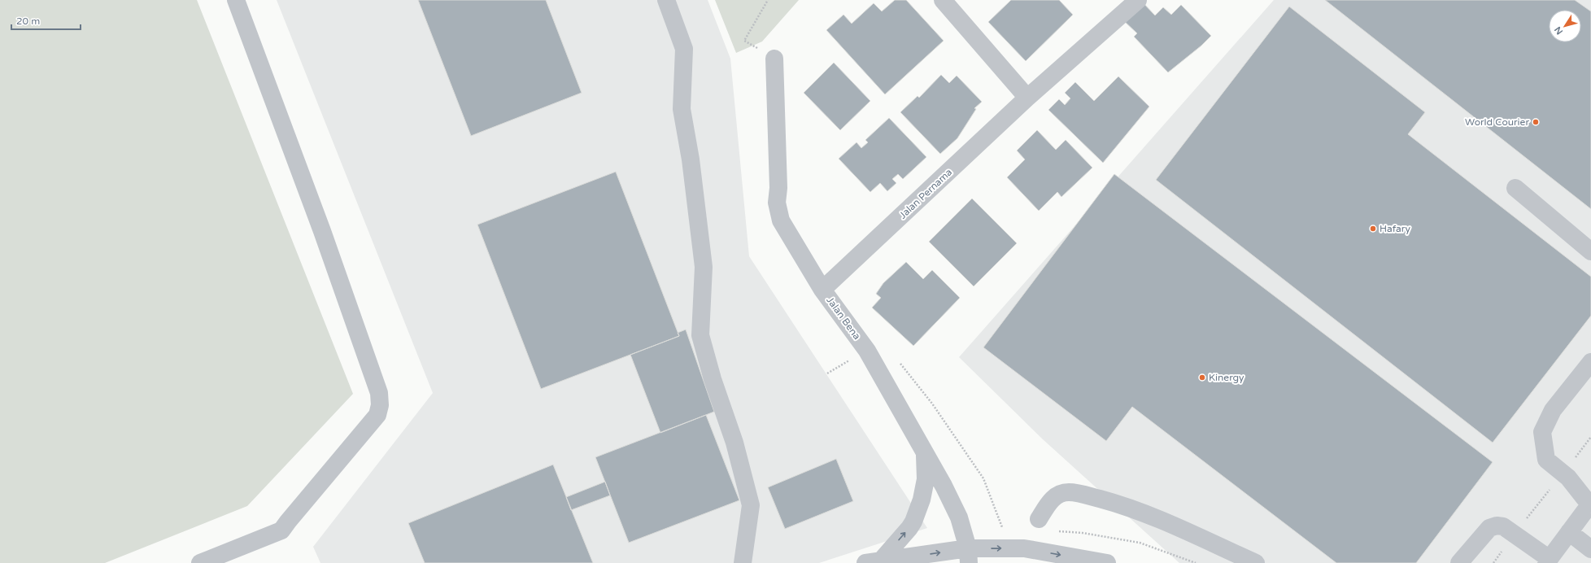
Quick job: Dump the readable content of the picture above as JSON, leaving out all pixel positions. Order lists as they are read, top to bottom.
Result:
{
  "streets": {
    "street": ["Jalan Pernama", "Jalan Bena"]
  },
  "crossings": [
    ["Jalan Pernama", "Jalan Bena"]
  ],
  "places": ["World Courier", "Hafary", "Kinergy"],
  "scale_bar": "20 m",
  "north": "bottom left"
}
